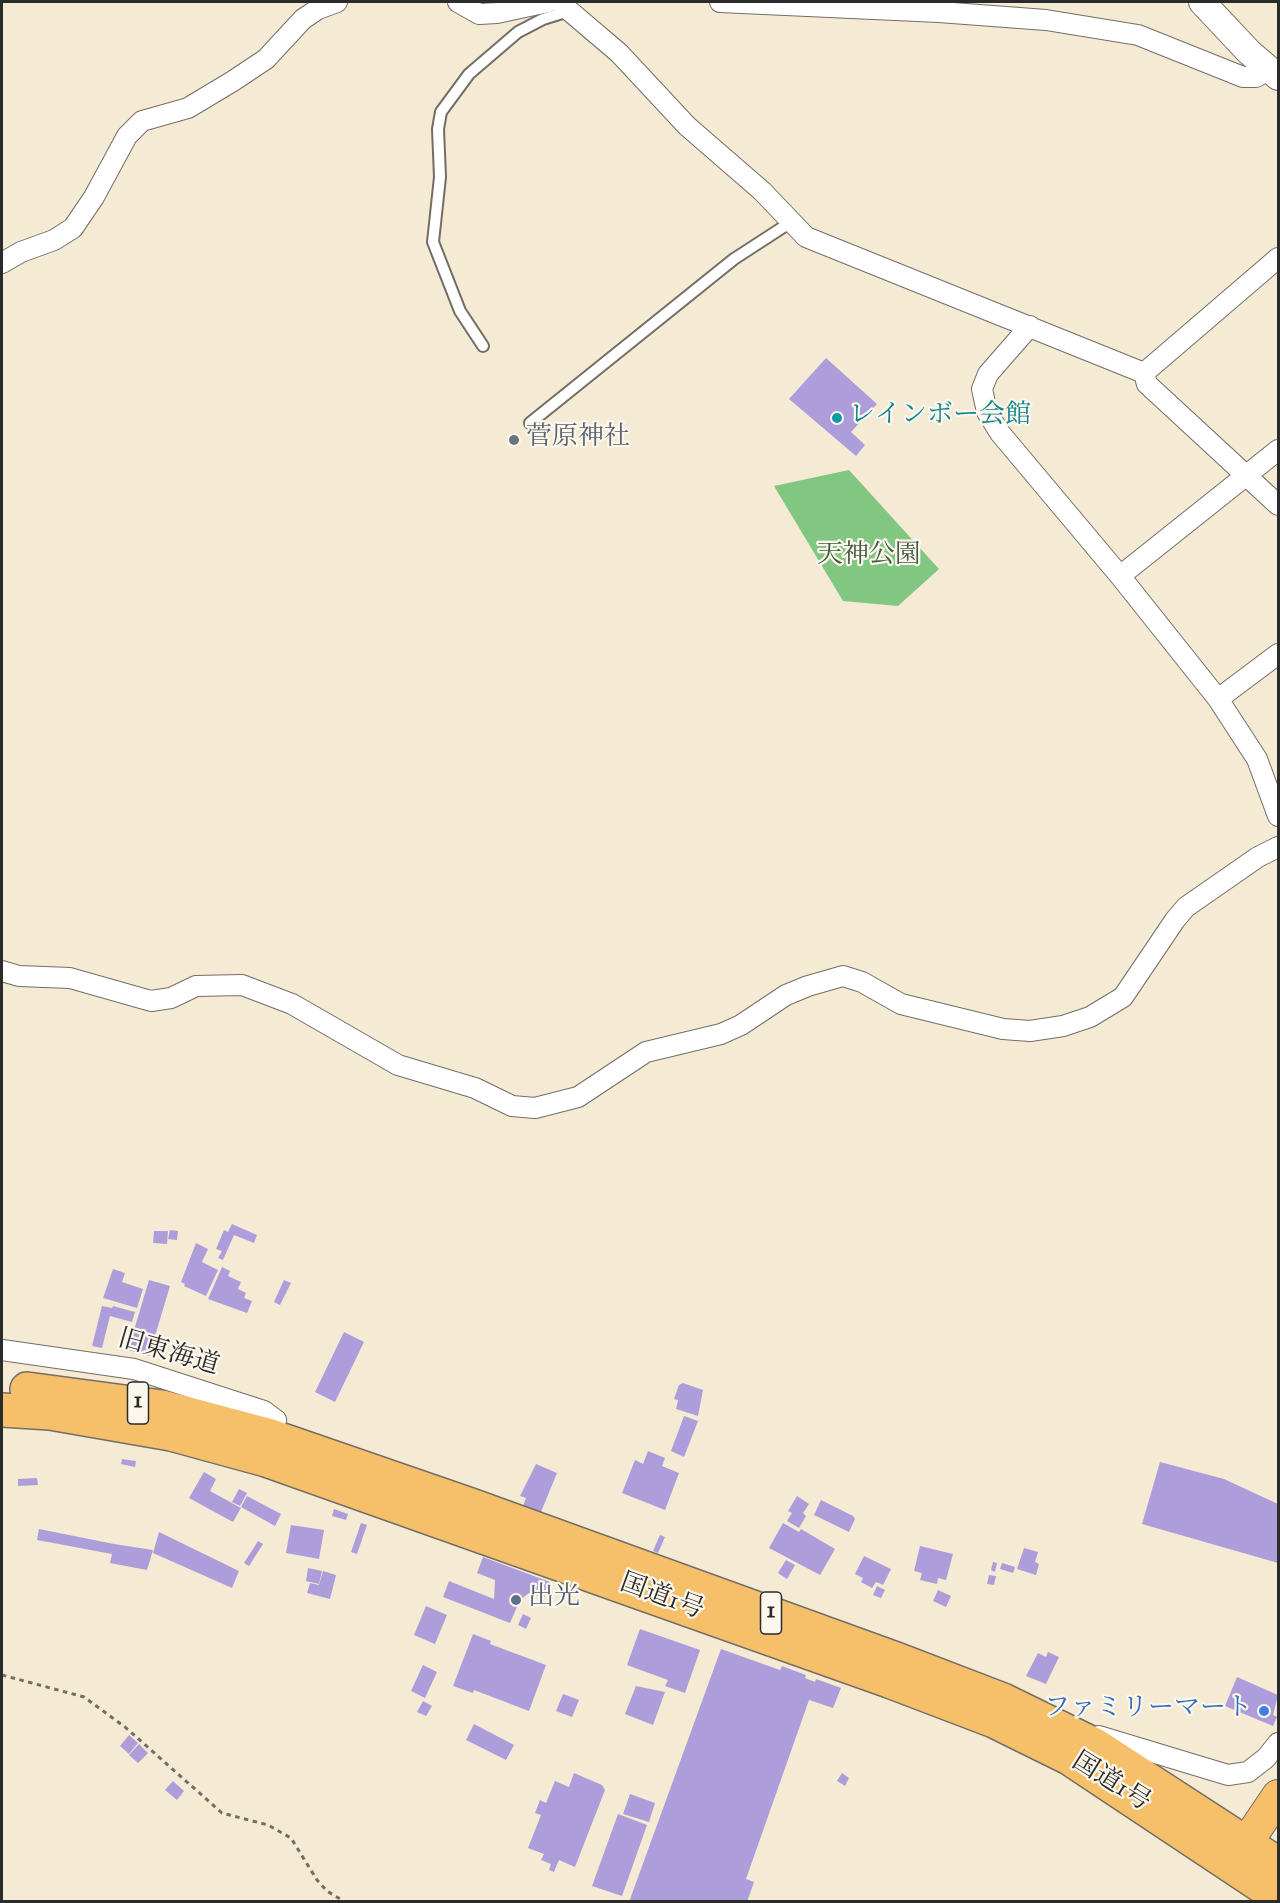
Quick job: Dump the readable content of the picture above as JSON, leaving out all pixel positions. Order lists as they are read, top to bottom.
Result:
{
  "streets": {
    "highway": ["1", "国道1号"],
    "street": ["旧東海道"]
  },
  "crossings": [
    ["旧東海道", "国道1号"]
  ],
  "parks": ["天神公園"],
  "places": [
    "レインボー会館",
    "菅原神社",
    "出光",
    "ファミリーマート"
  ]
}
